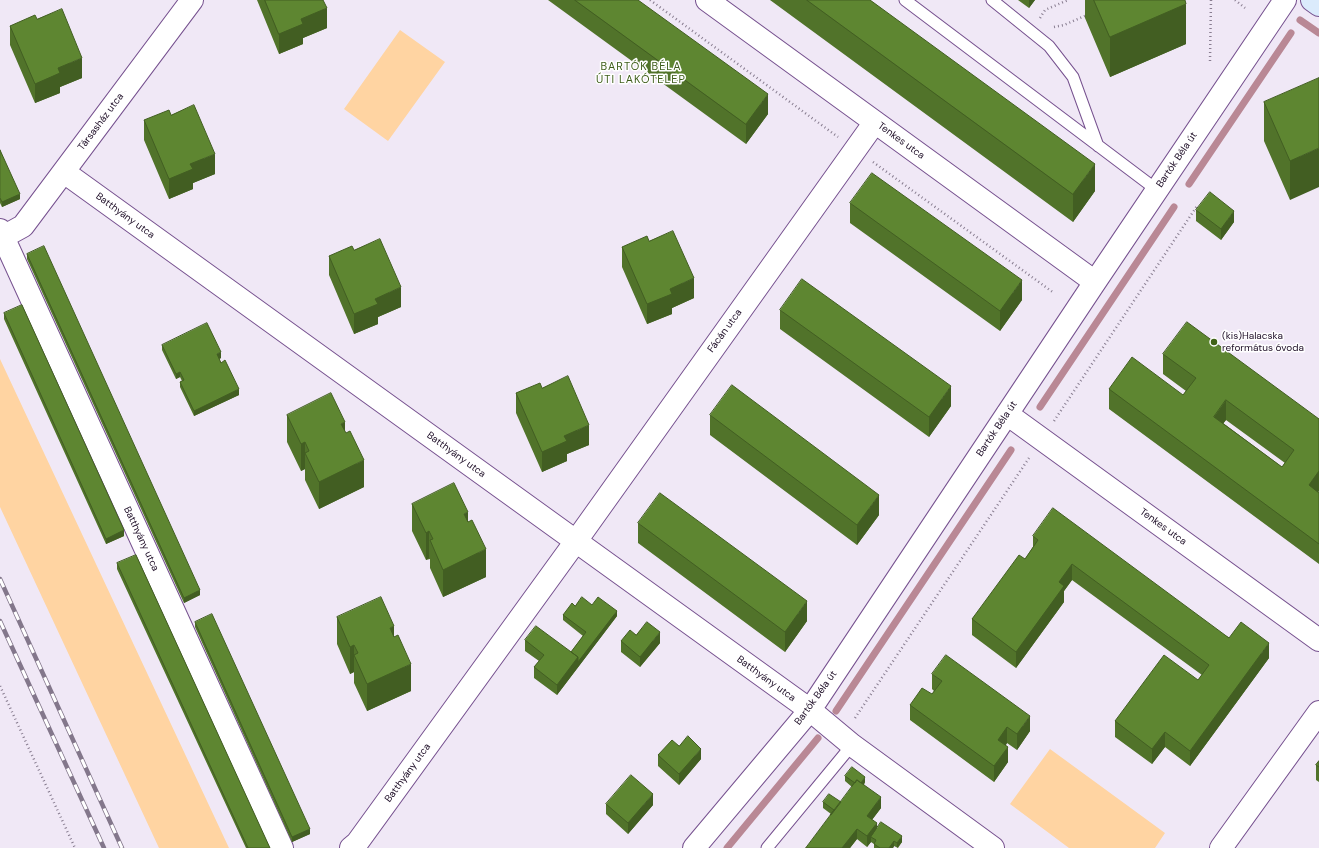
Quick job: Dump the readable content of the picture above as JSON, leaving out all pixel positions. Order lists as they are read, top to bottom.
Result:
{
  "streets": {
    "street": [
      "Társasház utca",
      "Tenkes utca",
      "Bartók Béla út",
      "Batthyány utca",
      "Fácán utca"
    ]
  },
  "crossings": [
    ["Társasház utca", "Batthyány utca"],
    ["Tenkes utca", "Bartók Béla út"],
    ["Tenkes utca", "Fácán utca"],
    ["Bartók Béla út", "Batthyány utca"],
    ["Batthyány utca", "Fácán utca"]
  ],
  "districts": ["BARTÓK BÉLA ÚTI LAKÓTELEP"],
  "places": ["(kis)Halacska református óvoda"]
}
